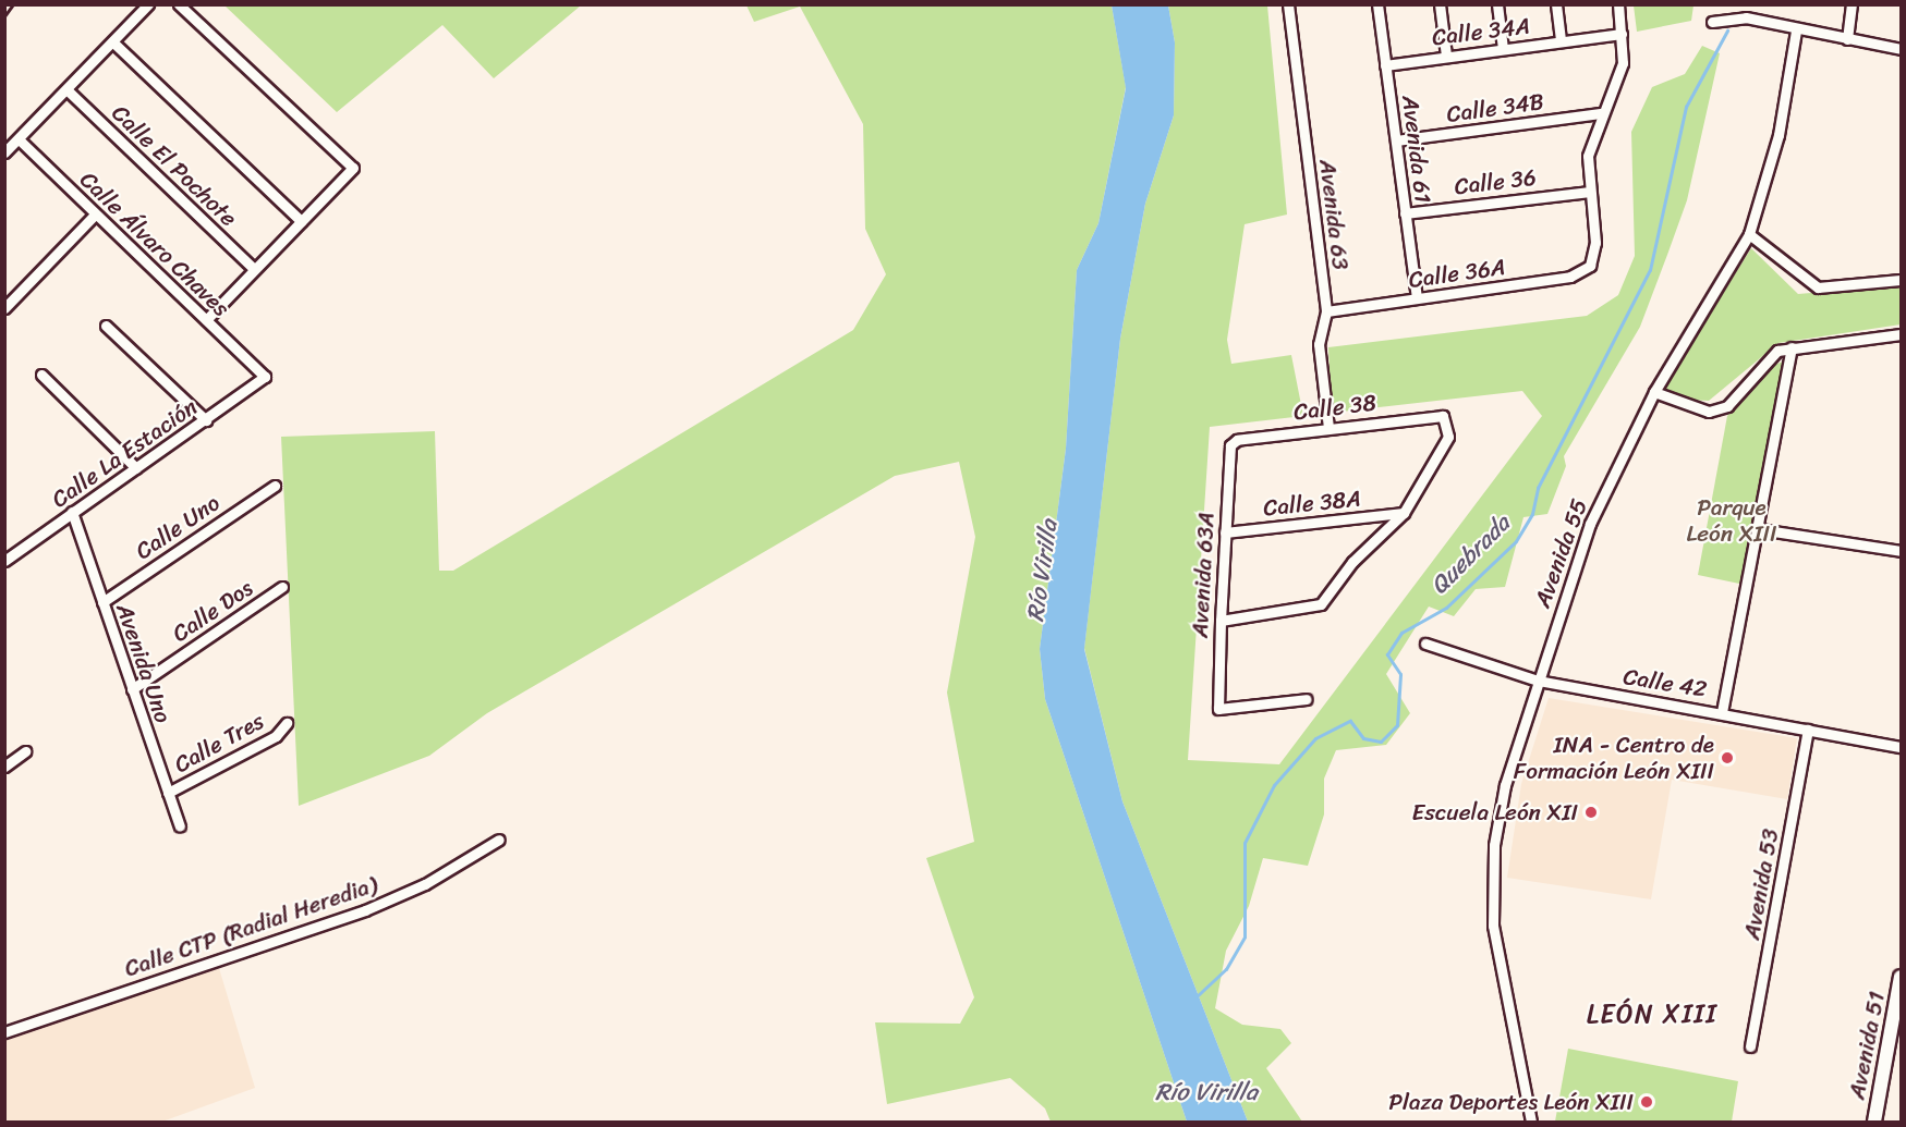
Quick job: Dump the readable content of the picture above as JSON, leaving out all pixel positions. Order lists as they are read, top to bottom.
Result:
{
  "streets": {
    "street": [
      "Calle 34A",
      "Calle 34B",
      "Avenida 61",
      "Calle El Pochote",
      "Calle 36",
      "Avenida 63",
      "Calle Álvaro Chaves",
      "Calle 36A",
      "Calle 38",
      "Calle La Estación",
      "Calle 38A",
      "Calle Uno",
      "Avenida 55",
      "Avenida 63A",
      "Calle Dos",
      "Avenida Uno",
      "Calle 42",
      "Calle Tres",
      "Avenida 53",
      "Calle CTP (Radial Heredia)",
      "Avenida 51"
    ]
  },
  "crossings": [
    ["Calle 34A", "Avenida 61"],
    ["Calle 34B", "Avenida 61"],
    ["Avenida 61", "Calle 36"],
    ["Avenida 61", "Calle 36A"],
    ["Calle 36", "Calle 36A"],
    ["Avenida 63", "Calle 36A"],
    ["Avenida 63", "Calle 38"],
    ["Calle Álvaro Chaves", "Calle La Estación"],
    ["Calle 38", "Calle 38A"],
    ["Calle 38", "Avenida 63A"],
    ["Calle La Estación", "Avenida Uno"],
    ["Calle 38A", "Avenida 63A"],
    ["Calle Uno", "Avenida Uno"],
    ["Avenida 55", "Calle 42"],
    ["Calle Dos", "Avenida Uno"],
    ["Avenida Uno", "Calle Tres"],
    ["Calle 42", "Avenida 53"]
  ],
  "districts": ["LEÓN XIII"],
  "water": ["Quebrada", "Río Virilla"],
  "parks": ["Parque León XIII"],
  "places": ["INA - Centro de Formación León XIII", "Escuela León XII", "Plaza Deportes León XIII"]
}
